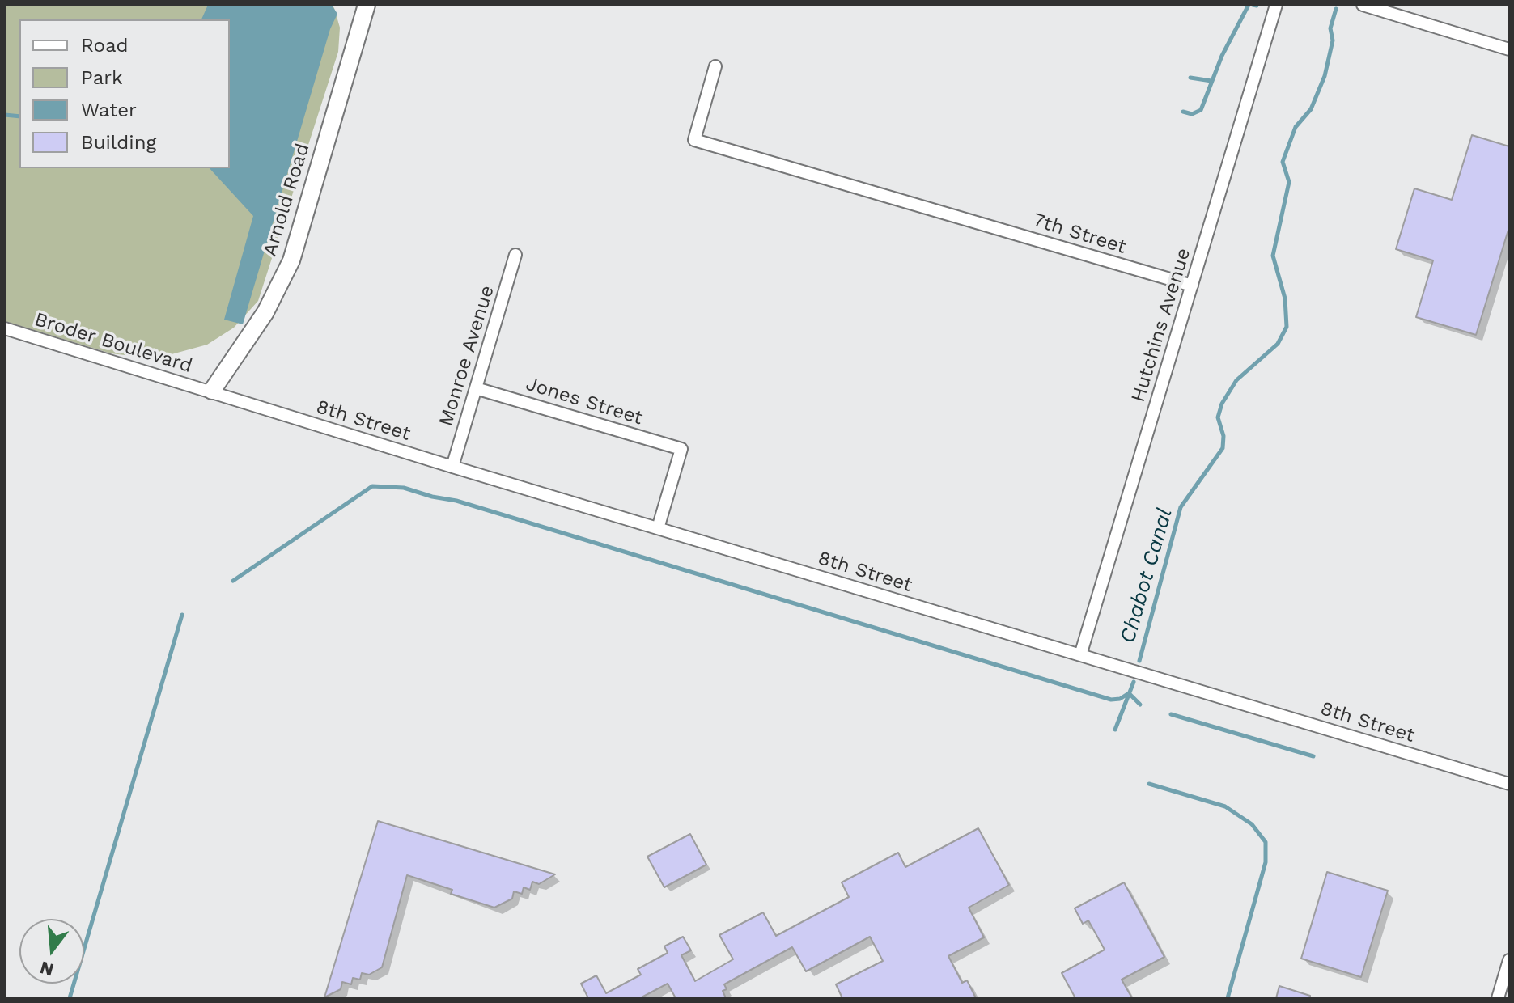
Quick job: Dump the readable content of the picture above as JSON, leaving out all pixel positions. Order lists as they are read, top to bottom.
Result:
{
  "streets": {
    "street": [
      "Arnold Road",
      "7th Street",
      "Hutchins Avenue",
      "Broder Boulevard",
      "Monroe Avenue",
      "Jones Street",
      "8th Street"
    ]
  },
  "crossings": [
    ["Arnold Road", "Broder Boulevard"],
    ["Arnold Road", "8th Street"],
    ["7th Street", "Hutchins Avenue"],
    ["Hutchins Avenue", "8th Street"],
    ["Broder Boulevard", "8th Street"],
    ["Monroe Avenue", "Jones Street"],
    ["Monroe Avenue", "8th Street"],
    ["Jones Street", "8th Street"]
  ],
  "water": ["Chabot Canal"],
  "legend": [
    "Road",
    "Park",
    "Water",
    "Building"
  ],
  "north": "bottom"
}
